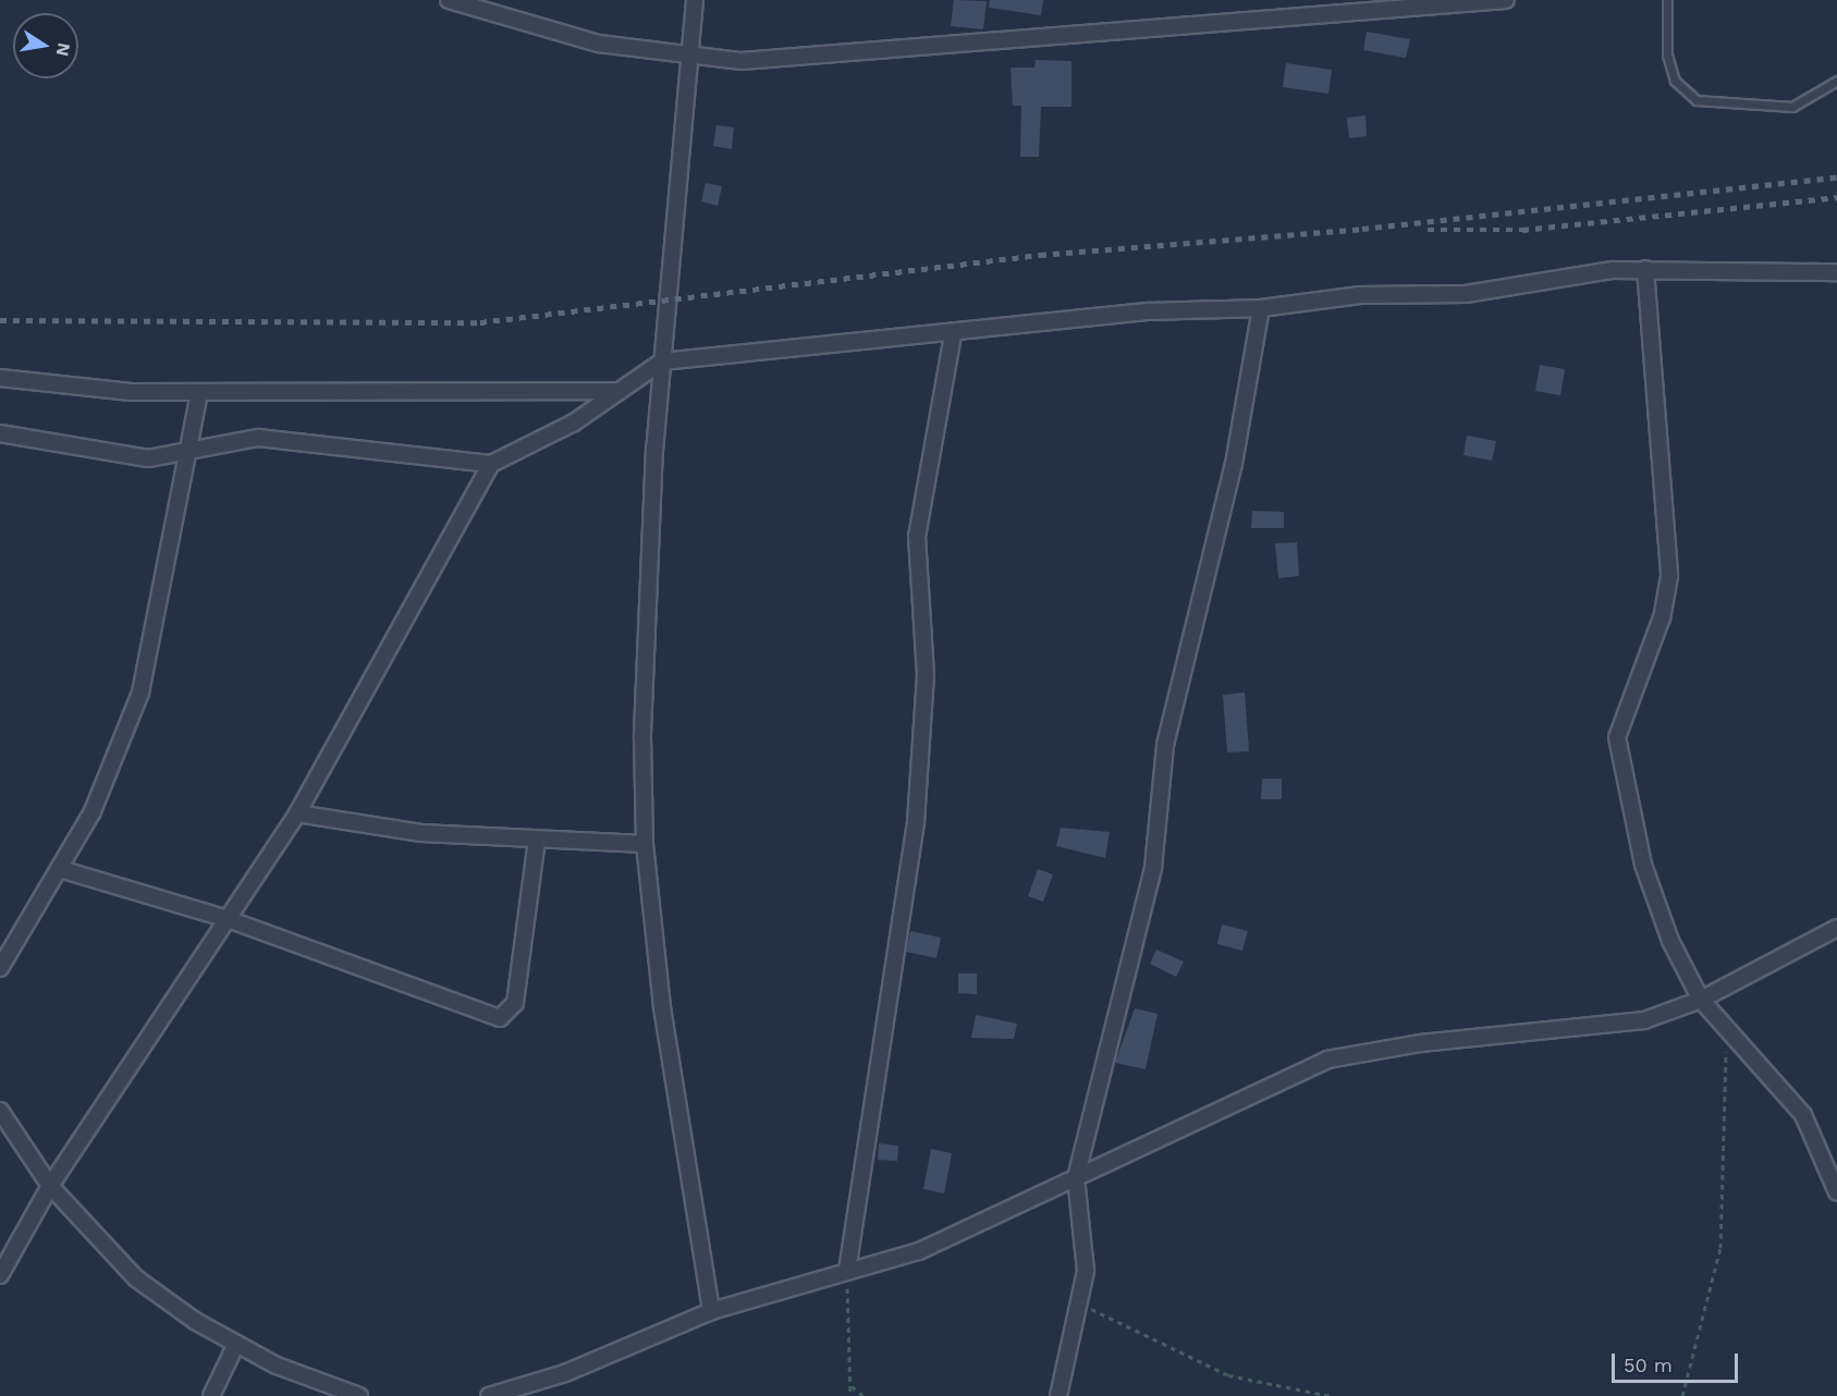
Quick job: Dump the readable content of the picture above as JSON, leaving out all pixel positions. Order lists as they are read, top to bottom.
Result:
{
  "scale_bar": "50 m",
  "north": "right"
}
